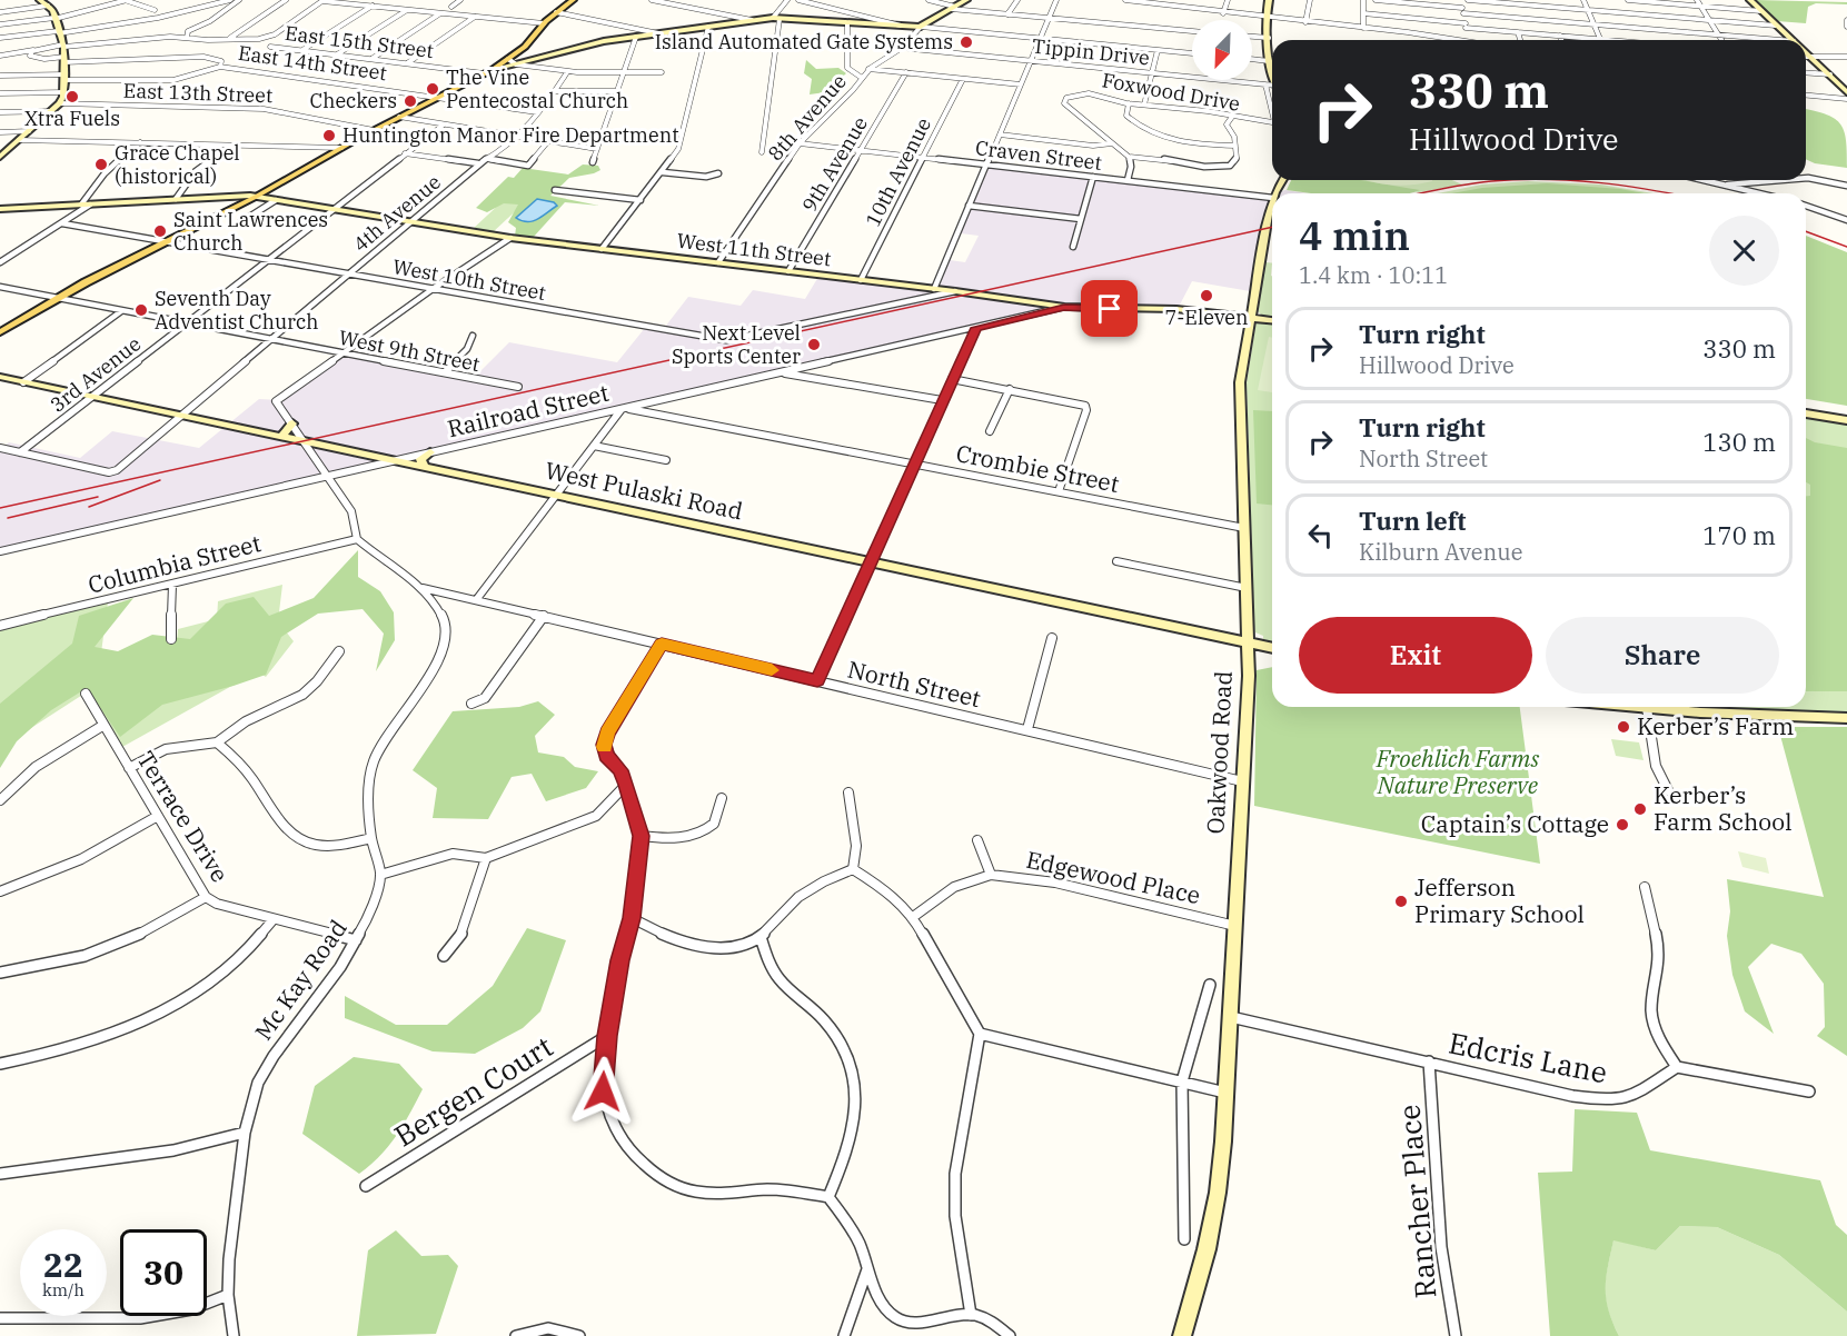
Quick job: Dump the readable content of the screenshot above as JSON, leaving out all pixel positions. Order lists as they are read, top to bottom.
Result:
{
  "streets": {
    "street": [
      "East 15th Street",
      "Tippin Drive",
      "East 14th Street",
      "Foxwood Drive",
      "East 13th Street",
      "8th Avenue",
      "Craven Street",
      "9th Avenue",
      "10th Avenue",
      "4th Avenue",
      "West 11th Street",
      "West 10th Street",
      "West 9th Street",
      "3rd Avenue",
      "Railroad Street",
      "Crombie Street",
      "West Pulaski Road",
      "Columbia Street",
      "North Street",
      "Oakwood Road",
      "Terrace Drive",
      "Edgewood Place",
      "Mc Kay Road",
      "Edcris Lane",
      "Bergen Court",
      "Rancher Place"
    ]
  },
  "crossings": [
    ["East 14th Street", "4th Avenue"],
    ["8th Avenue", "Craven Street"],
    ["8th Avenue", "West 11th Street"],
    ["Craven Street", "9th Avenue"],
    ["Craven Street", "10th Avenue"],
    ["9th Avenue", "West 11th Street"],
    ["10th Avenue", "West 11th Street"],
    ["4th Avenue", "West 11th Street"],
    ["4th Avenue", "West 10th Street"],
    ["4th Avenue", "West 9th Street"],
    ["4th Avenue", "3rd Avenue"],
    ["4th Avenue", "West Pulaski Road"],
    ["West 11th Street", "West 10th Street"],
    ["West 11th Street", "3rd Avenue"],
    ["West 11th Street", "Railroad Street"],
    ["West 11th Street", "Oakwood Road"],
    ["West 10th Street", "3rd Avenue"],
    ["West 9th Street", "3rd Avenue"],
    ["3rd Avenue", "West Pulaski Road"],
    ["Railroad Street", "Crombie Street"],
    ["Railroad Street", "West Pulaski Road"],
    ["Crombie Street", "Oakwood Road"],
    ["West Pulaski Road", "Oakwood Road"],
    ["Columbia Street", "Mc Kay Road"],
    ["North Street", "Oakwood Road"],
    ["North Street", "Mc Kay Road"],
    ["Oakwood Road", "Edgewood Place"],
    ["Oakwood Road", "Edcris Lane"],
    ["Terrace Drive", "Mc Kay Road"],
    ["Edcris Lane", "Rancher Place"]
  ],
  "parks": ["Froehlich Farms Nature Preserve"],
  "places": [
    "Island Automated Gate Systems",
    "The Vine Pentecostal Church",
    "Xtra Fuels",
    "Checkers",
    "Huntington Manor Fire Department",
    "Grace Chapel (historical)",
    "Saint Lawrences Church",
    "7-Eleven",
    "Seventh Day Adventist Church",
    "Next Level Sports Center",
    "Kerber’s Farm",
    "Kerber’s Farm School",
    "Captain’s Cottage",
    "Jefferson Primary School"
  ],
  "north": "bottom left",
  "page": {
    "turn": ["330 m", "Hillwood Drive"],
    "heading": ["4 min", "1.4 km · 10:11"],
    "list": [
      {
        "name": "Turn right",
        "note": "Hillwood Drive",
        "value": "330 m"
      },
      {
        "name": "Turn right",
        "note": "North Street",
        "value": "130 m"
      },
      {
        "name": "Turn left",
        "note": "Kilburn Avenue",
        "value": "170 m"
      }
    ],
    "buttons": ["Exit", "Share"],
    "speed": "22 km/h",
    "limit": "30"
  }
}
